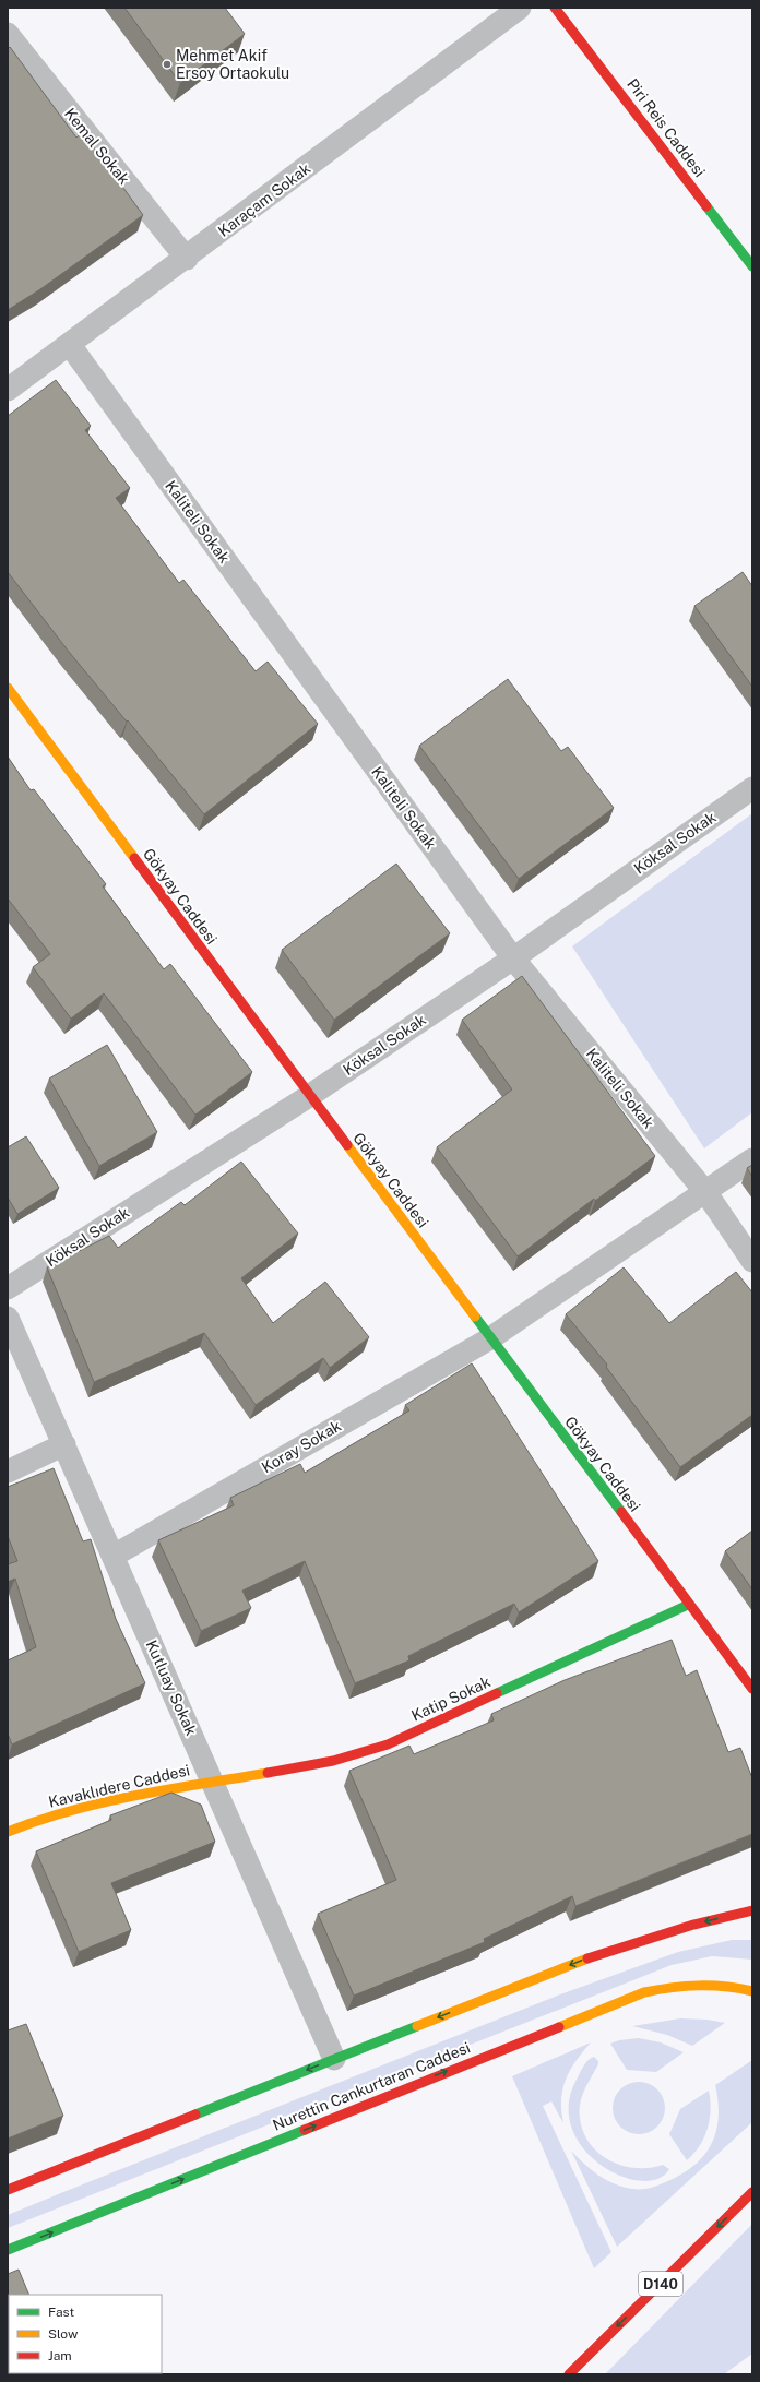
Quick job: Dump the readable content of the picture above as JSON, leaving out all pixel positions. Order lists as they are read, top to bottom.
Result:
{
  "streets": {
    "main road": [
      "Piri Reis Caddesi",
      "Gökyay Caddesi",
      "Katip Sokak",
      "Kavaklıdere Caddesi",
      "Nurettin Cankurtaran Caddesi",
      "D140"
    ],
    "street": [
      "Kemal Sokak",
      "Karaçam Sokak",
      "Kaliteli Sokak",
      "Köksal Sokak",
      "Koray Sokak",
      "Kutluay Sokak"
    ]
  },
  "crossings": [
    ["Kemal Sokak", "Karaçam Sokak"],
    ["Karaçam Sokak", "Kaliteli Sokak"],
    ["Kaliteli Sokak", "Köksal Sokak"],
    ["Kaliteli Sokak", "Koray Sokak"],
    ["Köksal Sokak", "Gökyay Caddesi"],
    ["Gökyay Caddesi", "Koray Sokak"],
    ["Gökyay Caddesi", "Katip Sokak"],
    ["Koray Sokak", "Kutluay Sokak"],
    ["Kutluay Sokak", "Katip Sokak"],
    ["Kutluay Sokak", "Kavaklıdere Caddesi"],
    ["Katip Sokak", "Kavaklıdere Caddesi"]
  ],
  "places": ["Mehmet Akif Ersoy Ortaokulu"],
  "legend": ["Fast", "Slow", "Jam"]
}
